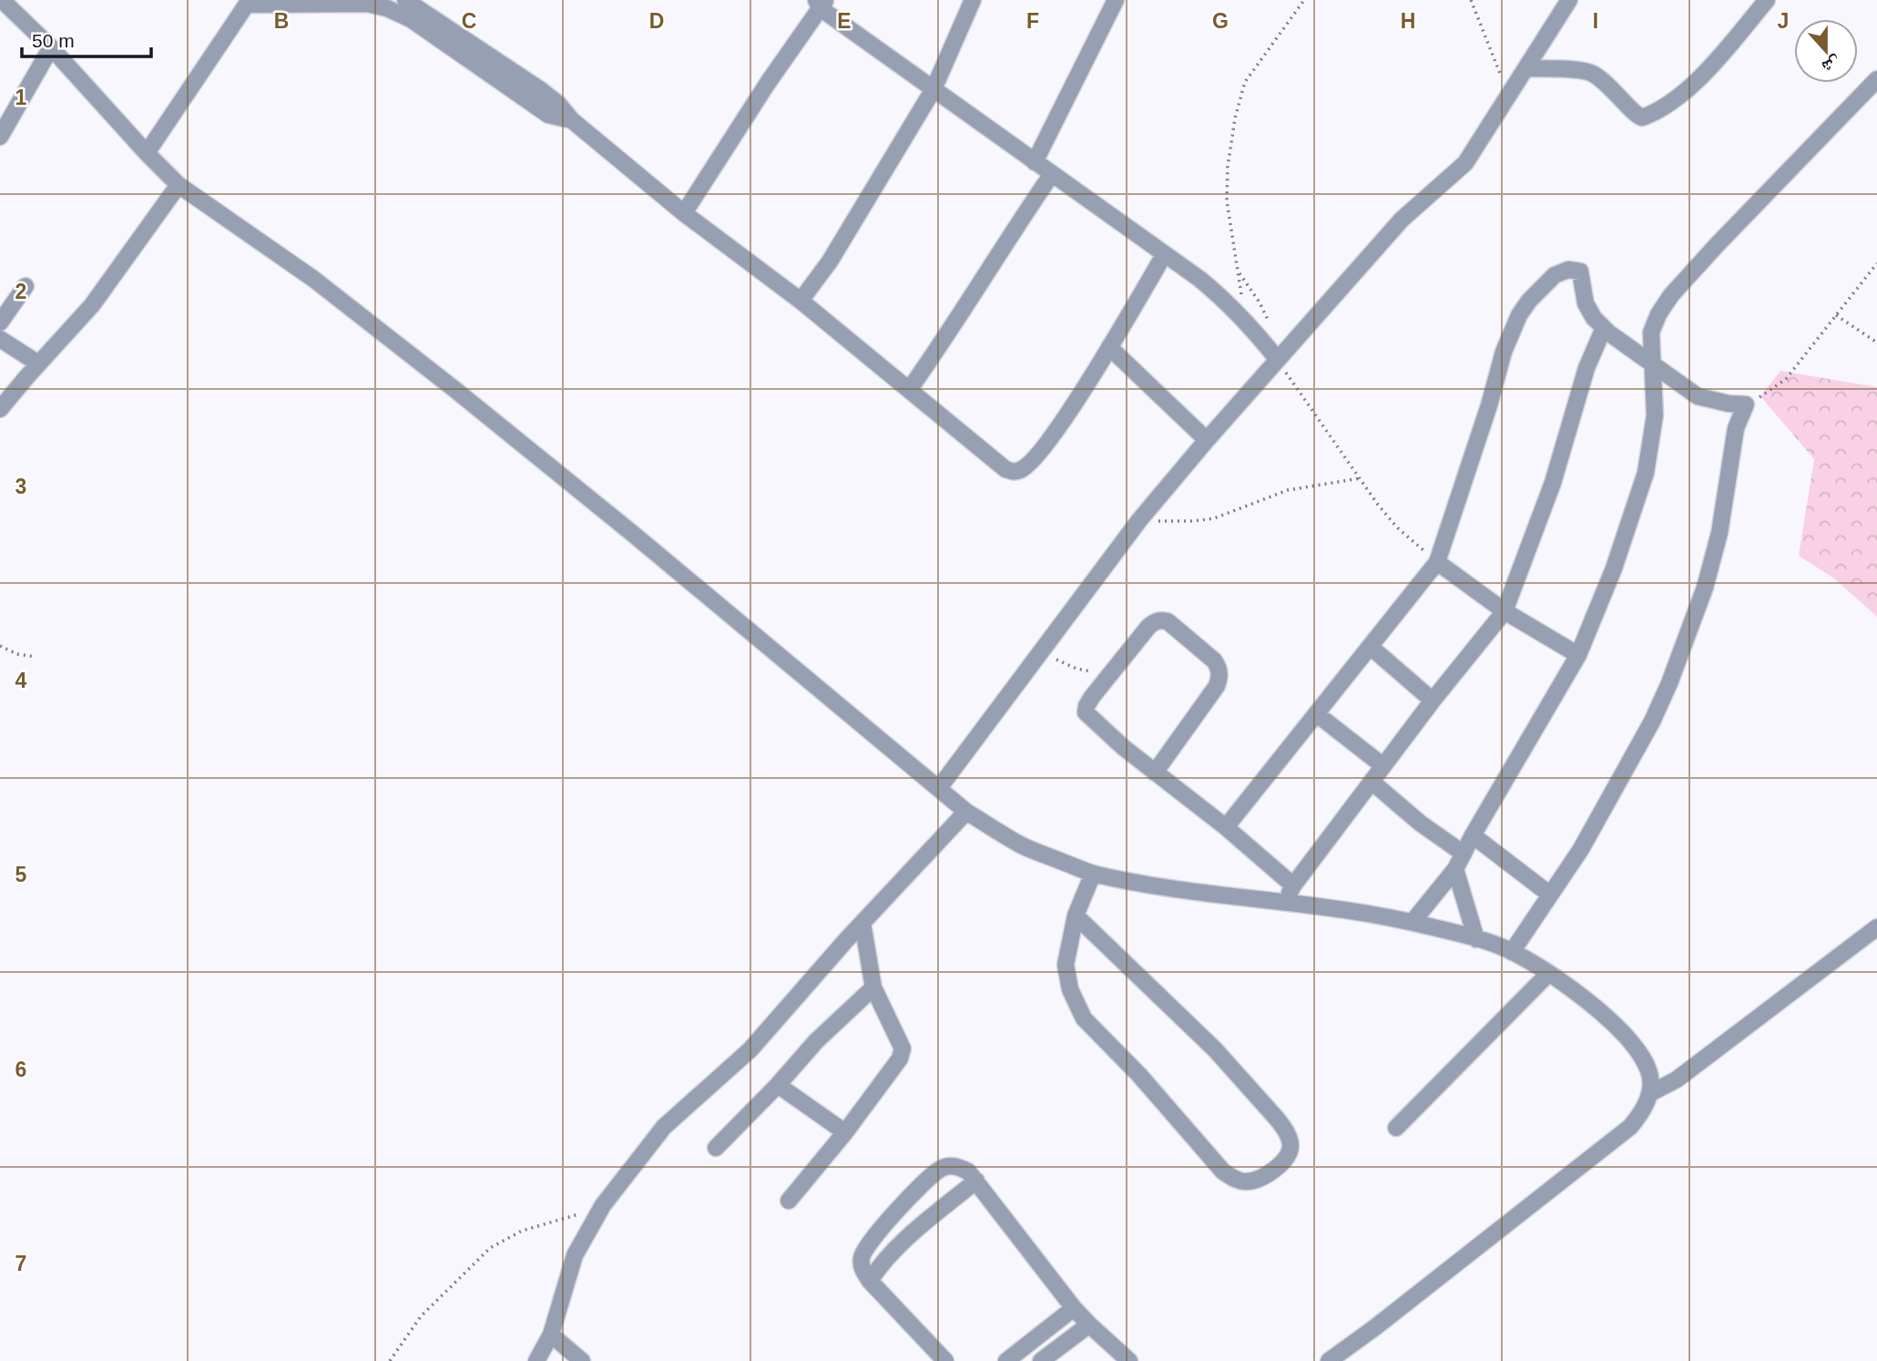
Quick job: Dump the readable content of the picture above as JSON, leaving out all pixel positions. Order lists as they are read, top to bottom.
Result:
{
  "scale_bar": "50 m",
  "north": "bottom",
  "grid": {
    "columns": [
      "B",
      "C",
      "D",
      "E",
      "F",
      "G",
      "H",
      "I",
      "J"
    ],
    "rows": [
      "1",
      "2",
      "3",
      "4",
      "5",
      "6",
      "7"
    ]
  }
}
